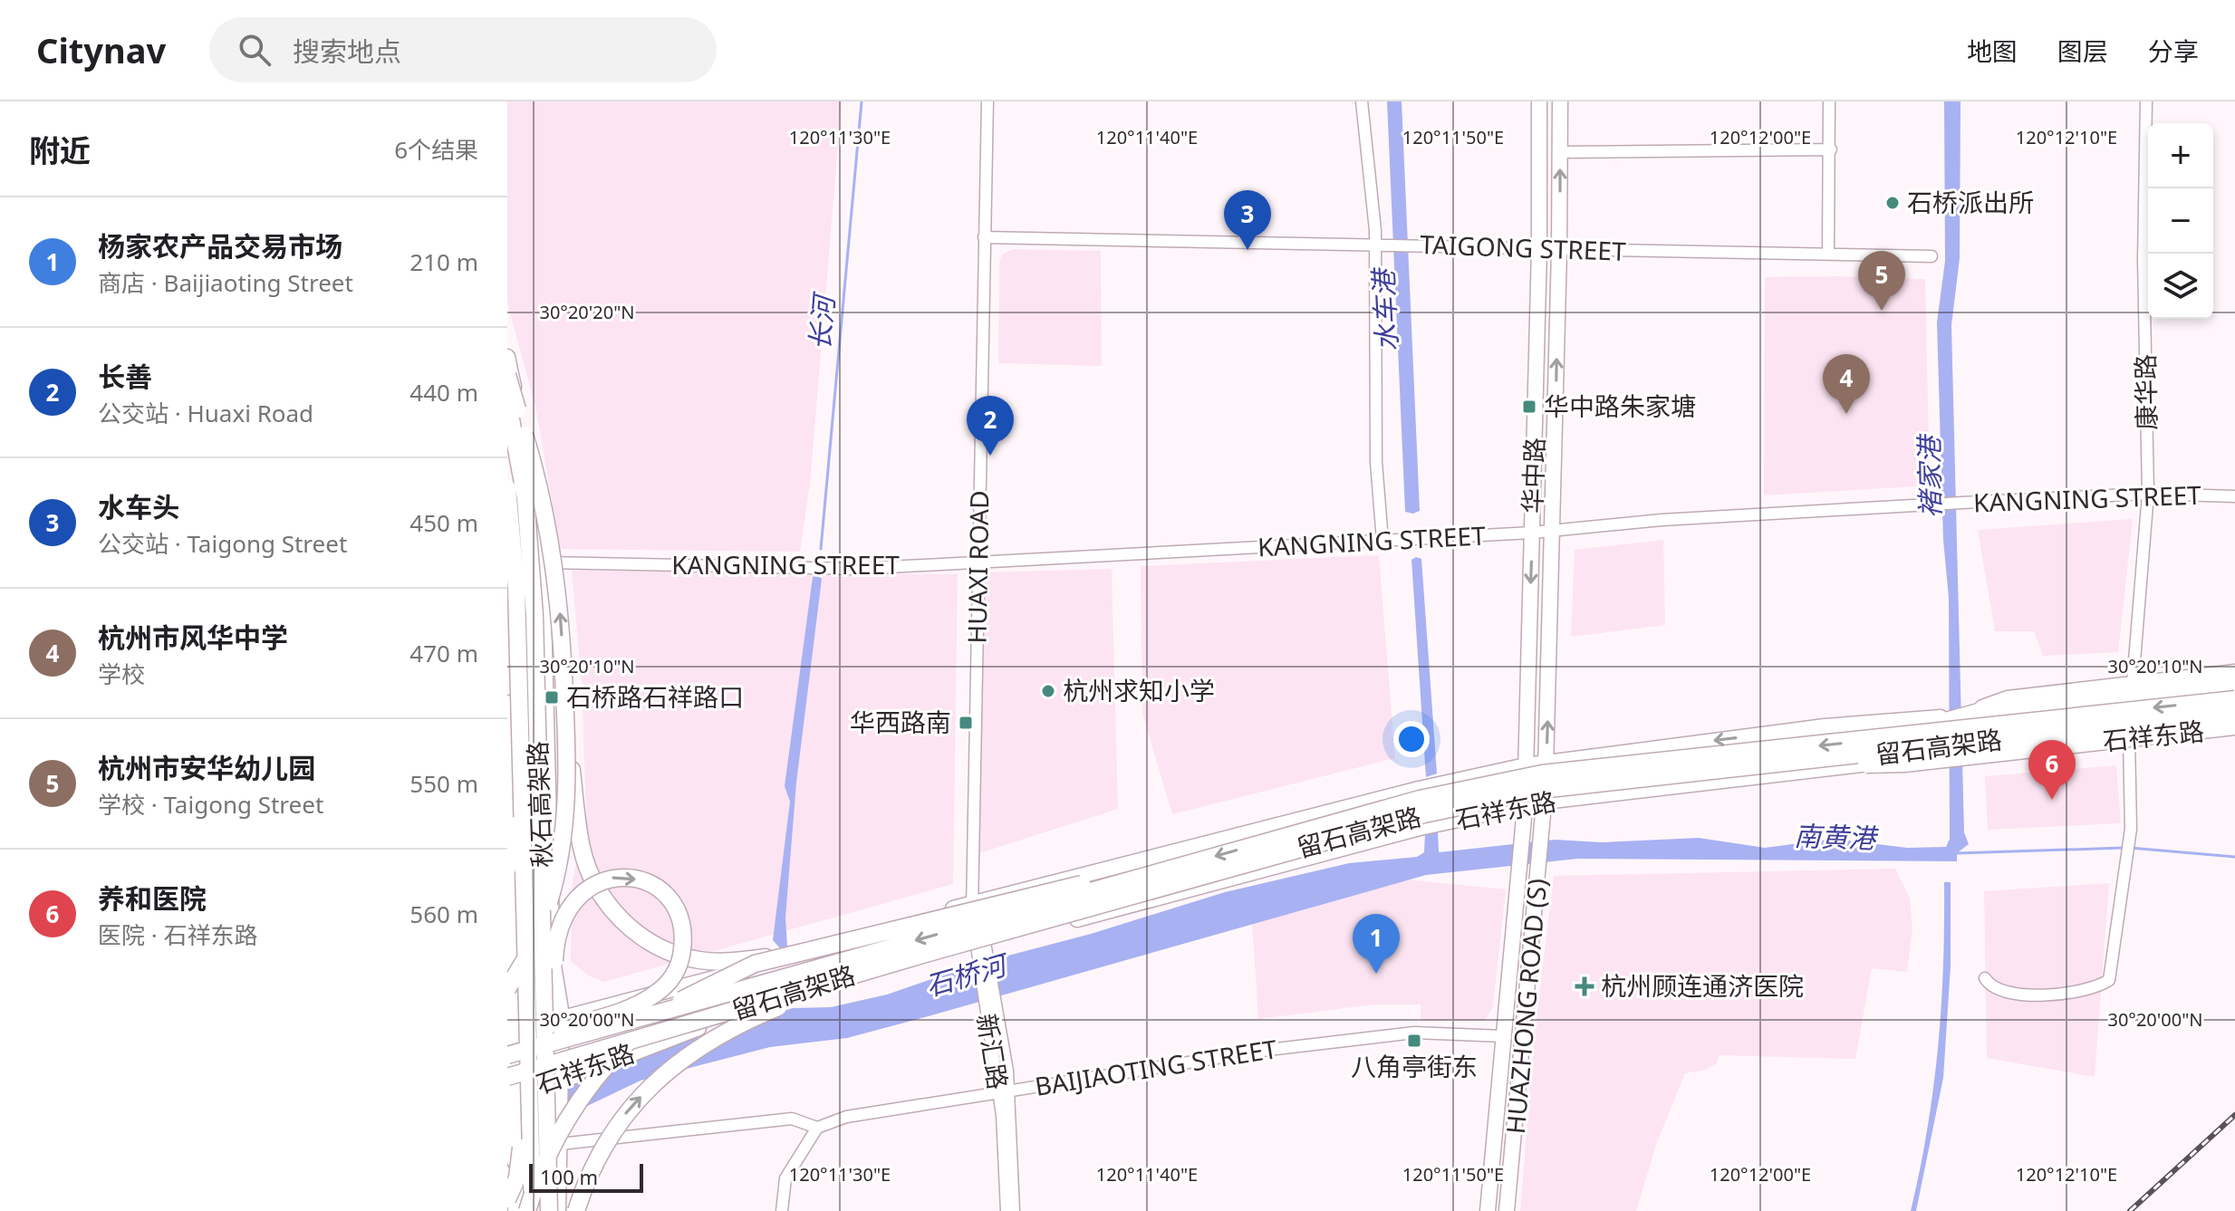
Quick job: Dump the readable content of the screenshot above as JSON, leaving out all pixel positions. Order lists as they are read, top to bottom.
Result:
{
  "streets": {
    "highway": ["留石高架路", "秋石高架路"],
    "main road": ["华中路", "石祥东路", "HUAZHONG ROAD (S)"],
    "street": [
      "TAIGONG STREET",
      "康华路",
      "KANGNING STREET",
      "HUAXI ROAD",
      "新汇路",
      "BAIJIAOTING STREET"
    ]
  },
  "crossings": [
    ["TAIGONG STREET", "华中路"],
    ["TAIGONG STREET", "HUAXI ROAD"],
    ["康华路", "KANGNING STREET"],
    ["康华路", "石祥东路"],
    ["华中路", "KANGNING STREET"],
    ["华中路", "石祥东路"],
    ["华中路", "HUAZHONG ROAD (S)"],
    ["KANGNING STREET", "HUAXI ROAD"],
    ["HUAXI ROAD", "石祥东路"],
    ["HUAXI ROAD", "新汇路"],
    ["石祥东路", "留石高架路"],
    ["石祥东路", "HUAZHONG ROAD (S)"],
    ["石祥东路", "新汇路"],
    ["HUAZHONG ROAD (S)", "BAIJIAOTING STREET"],
    ["新汇路", "BAIJIAOTING STREET"]
  ],
  "water": [
    "水车港",
    "长河",
    "褚家港",
    "南黄港",
    "石桥河"
  ],
  "places": {
    "other": ["石桥派出所", "杭州求知小学"],
    "transit": [
      "华中路朱家塘",
      "石桥路石祥路口",
      "华西路南",
      "八角亭街东"
    ],
    "health": ["杭州顾连通济医院"]
  },
  "scale_bar": "100 m",
  "page": {
    "header": "Citynav",
    "search": "搜索地点",
    "nav": ["地图", "图层", "分享"],
    "heading": ["附近", "6个结果"],
    "map_buttons": ["+", "−"],
    "pins": [
      "3",
      "5",
      "4",
      "2",
      "6",
      "1"
    ],
    "list": [
      {
        "mark": "1",
        "name": "杨家农产品交易市场",
        "note": "商店 · Baijiaoting Street",
        "value": "210 m"
      },
      {
        "mark": "2",
        "name": "长善",
        "note": "公交站 · Huaxi Road",
        "value": "440 m"
      },
      {
        "mark": "3",
        "name": "水车头",
        "note": "公交站 · Taigong Street",
        "value": "450 m"
      },
      {
        "mark": "4",
        "name": "杭州市风华中学",
        "note": "学校",
        "value": "470 m"
      },
      {
        "mark": "5",
        "name": "杭州市安华幼儿园",
        "note": "学校 · Taigong Street",
        "value": "550 m"
      },
      {
        "mark": "6",
        "name": "养和医院",
        "note": "医院 · 石祥东路",
        "value": "560 m"
      }
    ],
    "scale": "100 m"
  },
  "coordinates": [
    "120°11'30\"E",
    "120°11'40\"E",
    "120°11'50\"E",
    "120°12'00\"E",
    "120°12'10\"E",
    "30°20'20\"N",
    "30°20'10\"N",
    "30°20'00\"N"
  ]
}
